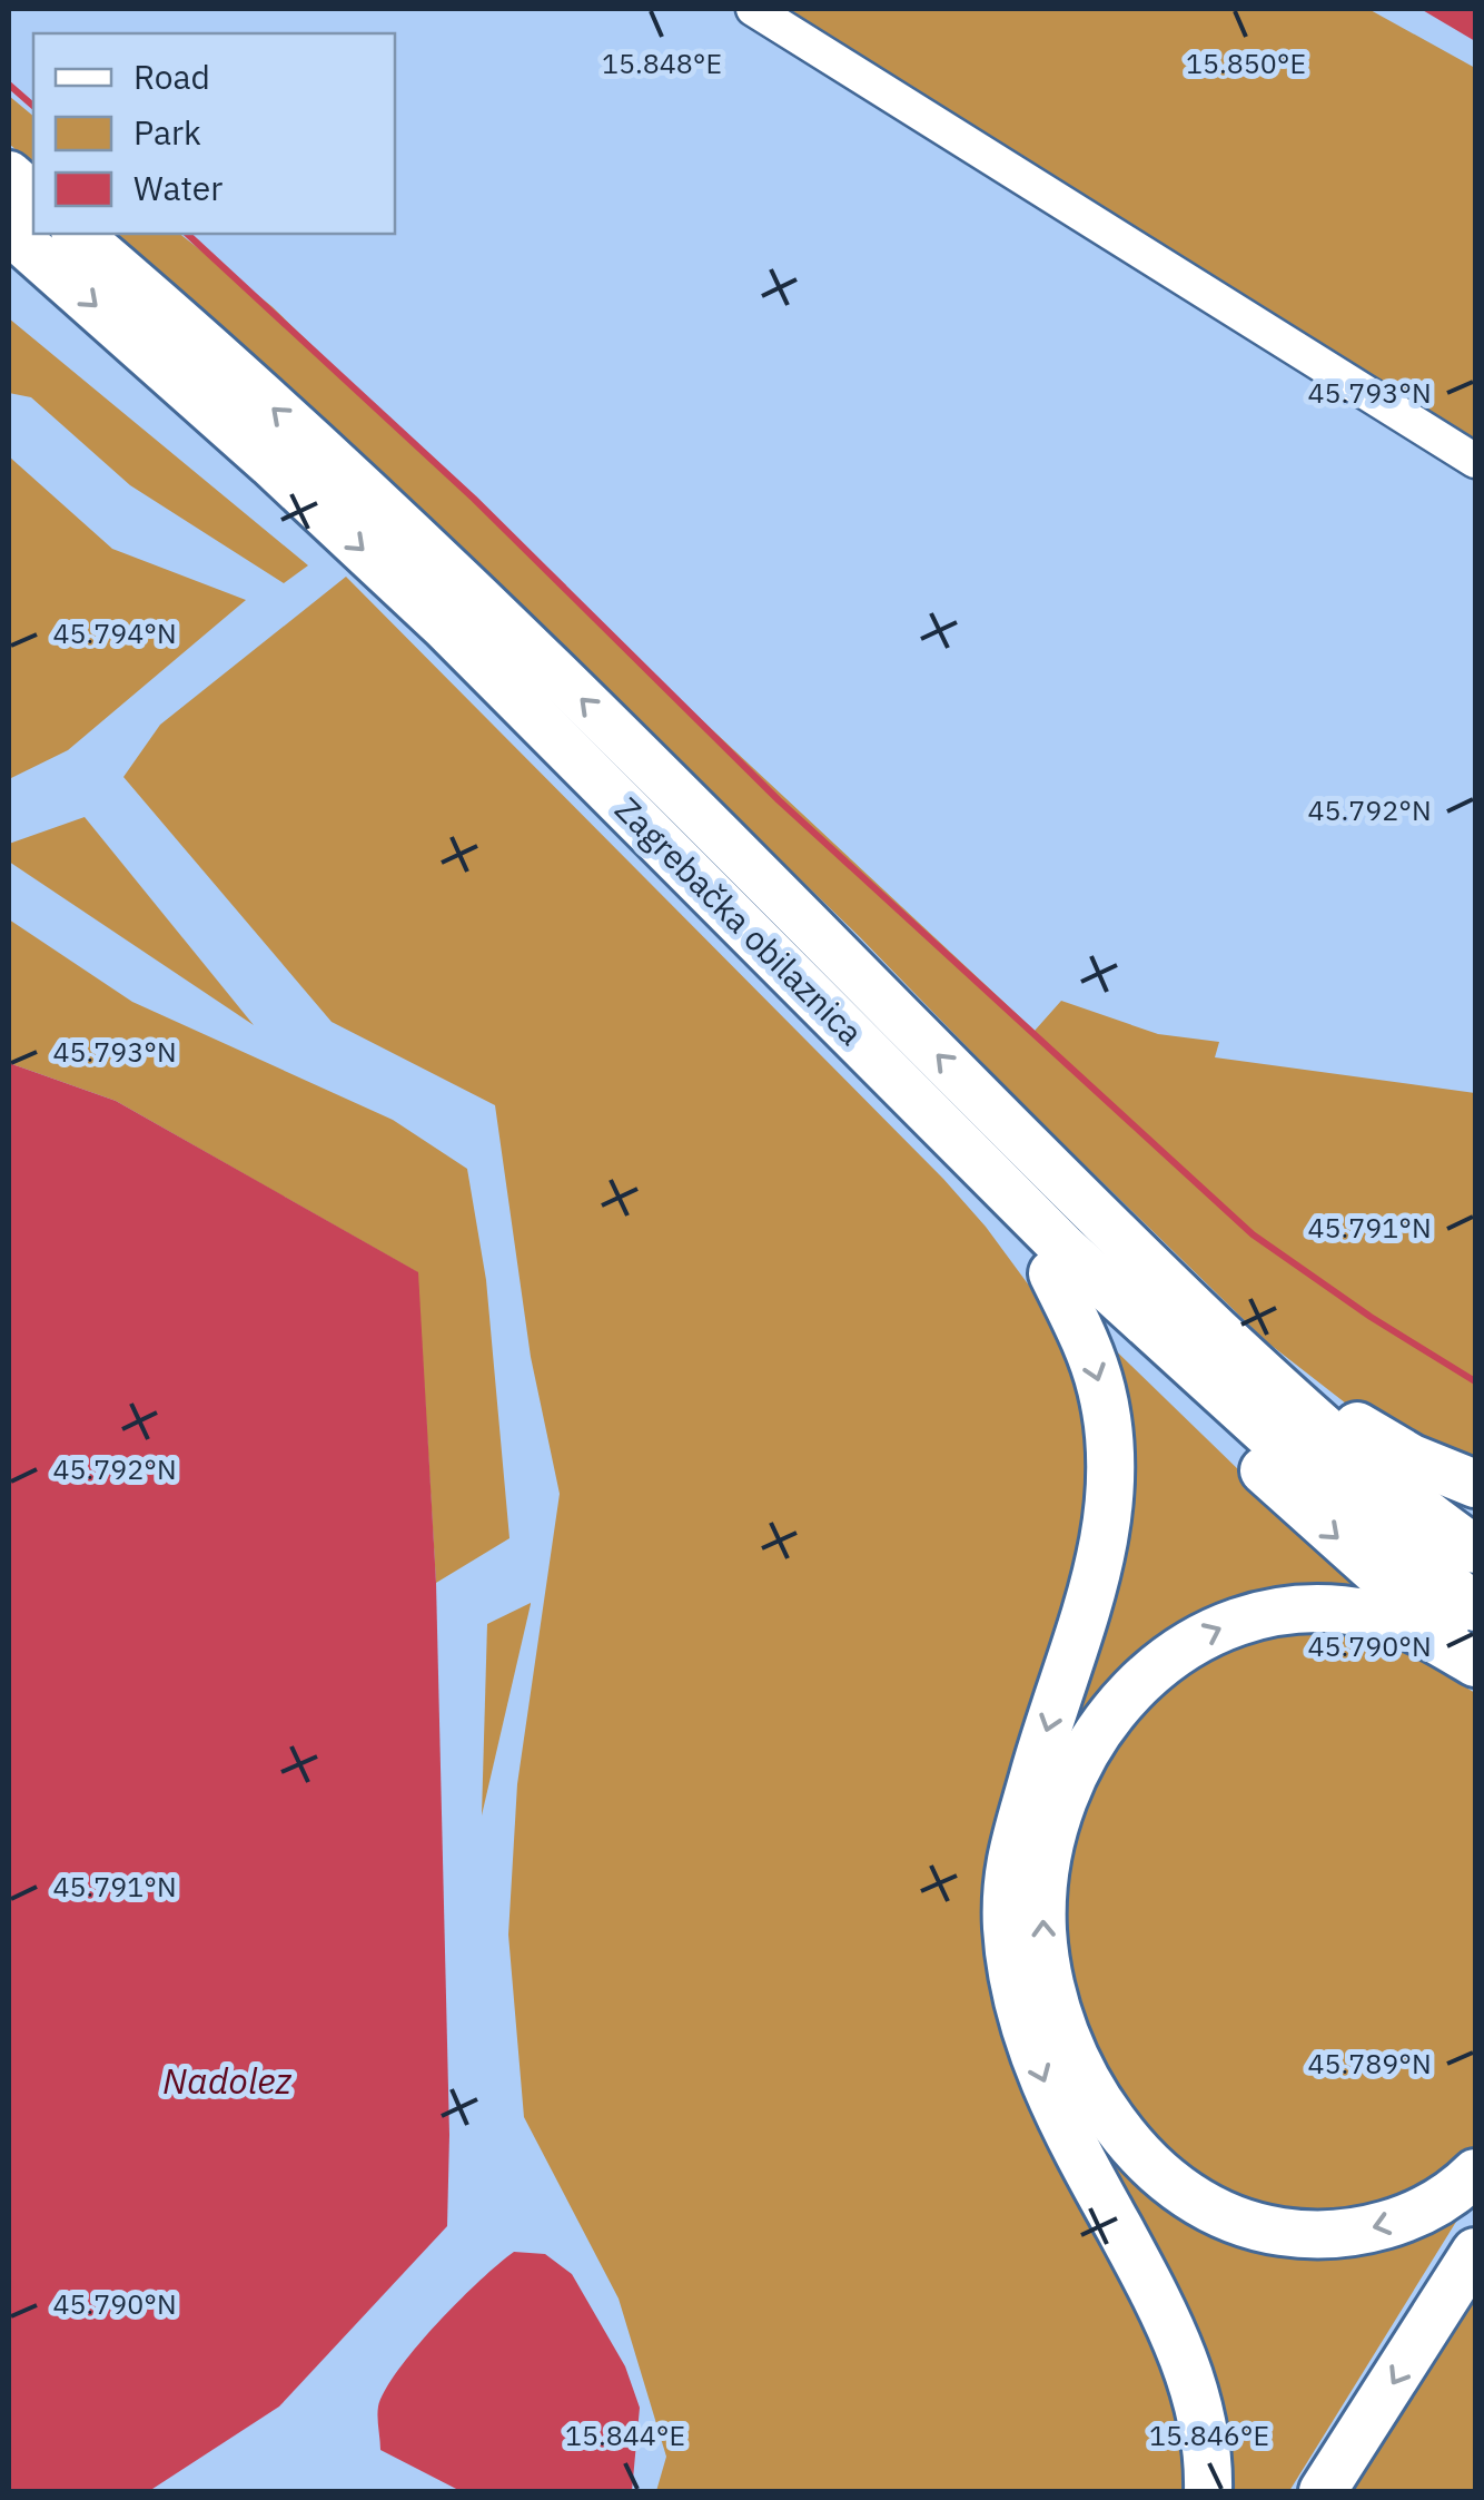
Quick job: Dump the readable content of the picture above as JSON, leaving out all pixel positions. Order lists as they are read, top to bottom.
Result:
{
  "streets": {
    "highway": ["Zagrebačka obilaznica"]
  },
  "water": ["Nadolez"],
  "legend": ["Road", "Park", "Water"],
  "coordinates": [
    "15.848°E",
    "15.850°E",
    "45.793°N",
    "45.794°N",
    "45.792°N",
    "45.791°N",
    "45.790°N",
    "45.789°N",
    "15.844°E",
    "15.846°E"
  ]
}
